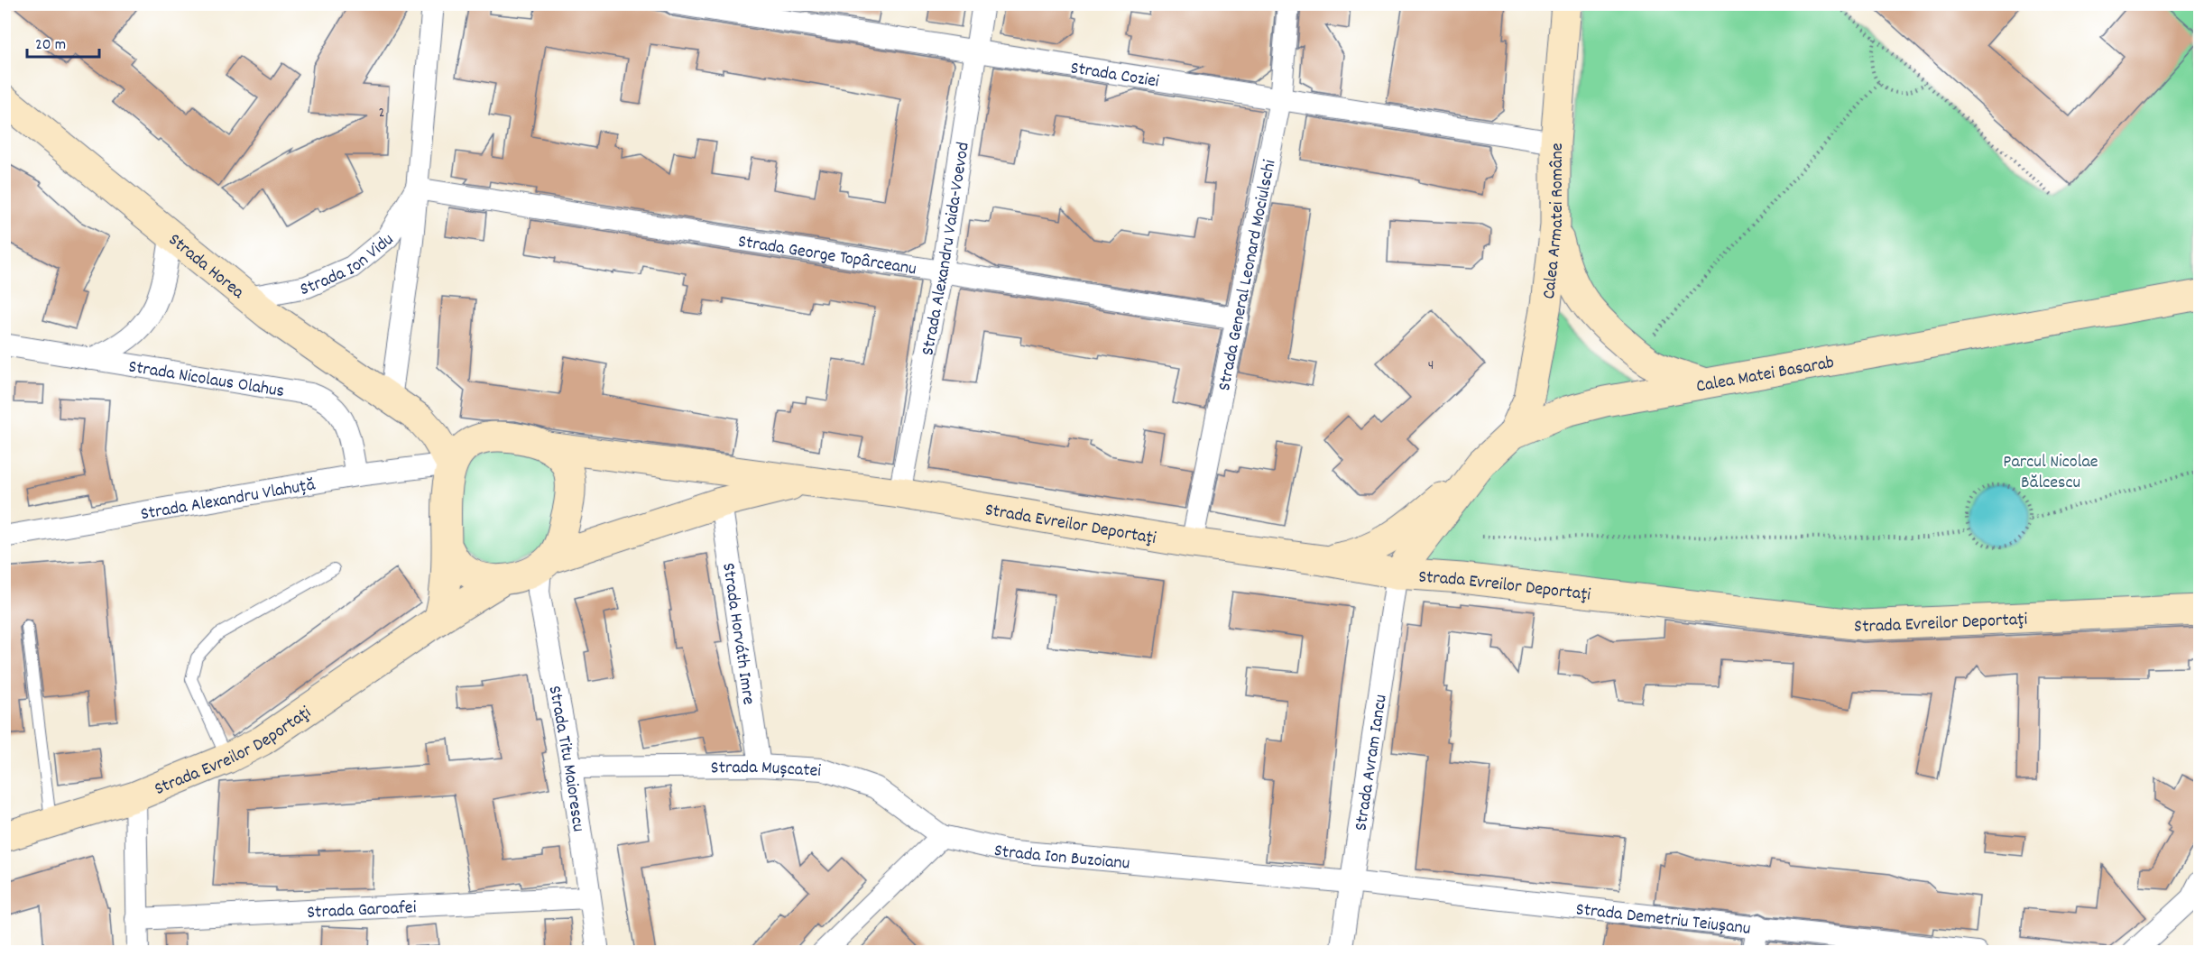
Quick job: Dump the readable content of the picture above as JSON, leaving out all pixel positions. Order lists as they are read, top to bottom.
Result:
{
  "streets": {
    "main road": [
      "Calea Armatei Române",
      "Strada Horea",
      "Calea Matei Basarab",
      "Strada Evreilor Deportaţi"
    ],
    "street": [
      "Strada Coziei",
      "Strada Alexandru Vaida-Voevod",
      "Strada George Topârceanu",
      "Strada Ion Vidu",
      "Strada General Leonard Mociulschi",
      "Strada Nicolaus Olahus",
      "Strada Alexandru Vlahuță",
      "Strada Horváth Imre",
      "Strada Titu Maiorescu",
      "Strada Avram Iancu",
      "Strada Mușcatei",
      "Strada Ion Buzoianu",
      "Strada Garoafei",
      "Strada Demetriu Teiușanu"
    ]
  },
  "crossings": [
    ["Strada Coziei", "Calea Armatei Române"],
    ["Strada Coziei", "Strada Alexandru Vaida-Voevod"],
    ["Strada Coziei", "Strada General Leonard Mociulschi"],
    ["Calea Armatei Române", "Calea Matei Basarab"],
    ["Strada Alexandru Vaida-Voevod", "Strada George Topârceanu"],
    ["Strada Alexandru Vaida-Voevod", "Strada Evreilor Deportaţi"],
    ["Strada George Topârceanu", "Strada Ion Vidu"],
    ["Strada George Topârceanu", "Strada General Leonard Mociulschi"],
    ["Strada Ion Vidu", "Strada Horea"],
    ["Strada Horea", "Strada Alexandru Vlahuță"],
    ["Strada Horea", "Strada Evreilor Deportaţi"],
    ["Strada Horea", "Strada Titu Maiorescu"],
    ["Strada General Leonard Mociulschi", "Strada Evreilor Deportaţi"],
    ["Calea Matei Basarab", "Strada Evreilor Deportaţi"],
    ["Calea Matei Basarab", "Strada Avram Iancu"],
    ["Strada Nicolaus Olahus", "Strada Alexandru Vlahuță"],
    ["Strada Alexandru Vlahuță", "Strada Evreilor Deportaţi"],
    ["Strada Alexandru Vlahuță", "Strada Titu Maiorescu"],
    ["Strada Evreilor Deportaţi", "Strada Horváth Imre"],
    ["Strada Evreilor Deportaţi", "Strada Titu Maiorescu"],
    ["Strada Evreilor Deportaţi", "Strada Avram Iancu"],
    ["Strada Horváth Imre", "Strada Mușcatei"],
    ["Strada Titu Maiorescu", "Strada Mușcatei"],
    ["Strada Titu Maiorescu", "Strada Garoafei"],
    ["Strada Avram Iancu", "Strada Ion Buzoianu"],
    ["Strada Avram Iancu", "Strada Demetriu Teiușanu"],
    ["Strada Mușcatei", "Strada Ion Buzoianu"],
    ["Strada Ion Buzoianu", "Strada Demetriu Teiușanu"]
  ],
  "parks": ["Parcul Nicolae Bălcescu"],
  "house_numbers": ["2", "4"],
  "scale_bar": "20 m"
}
